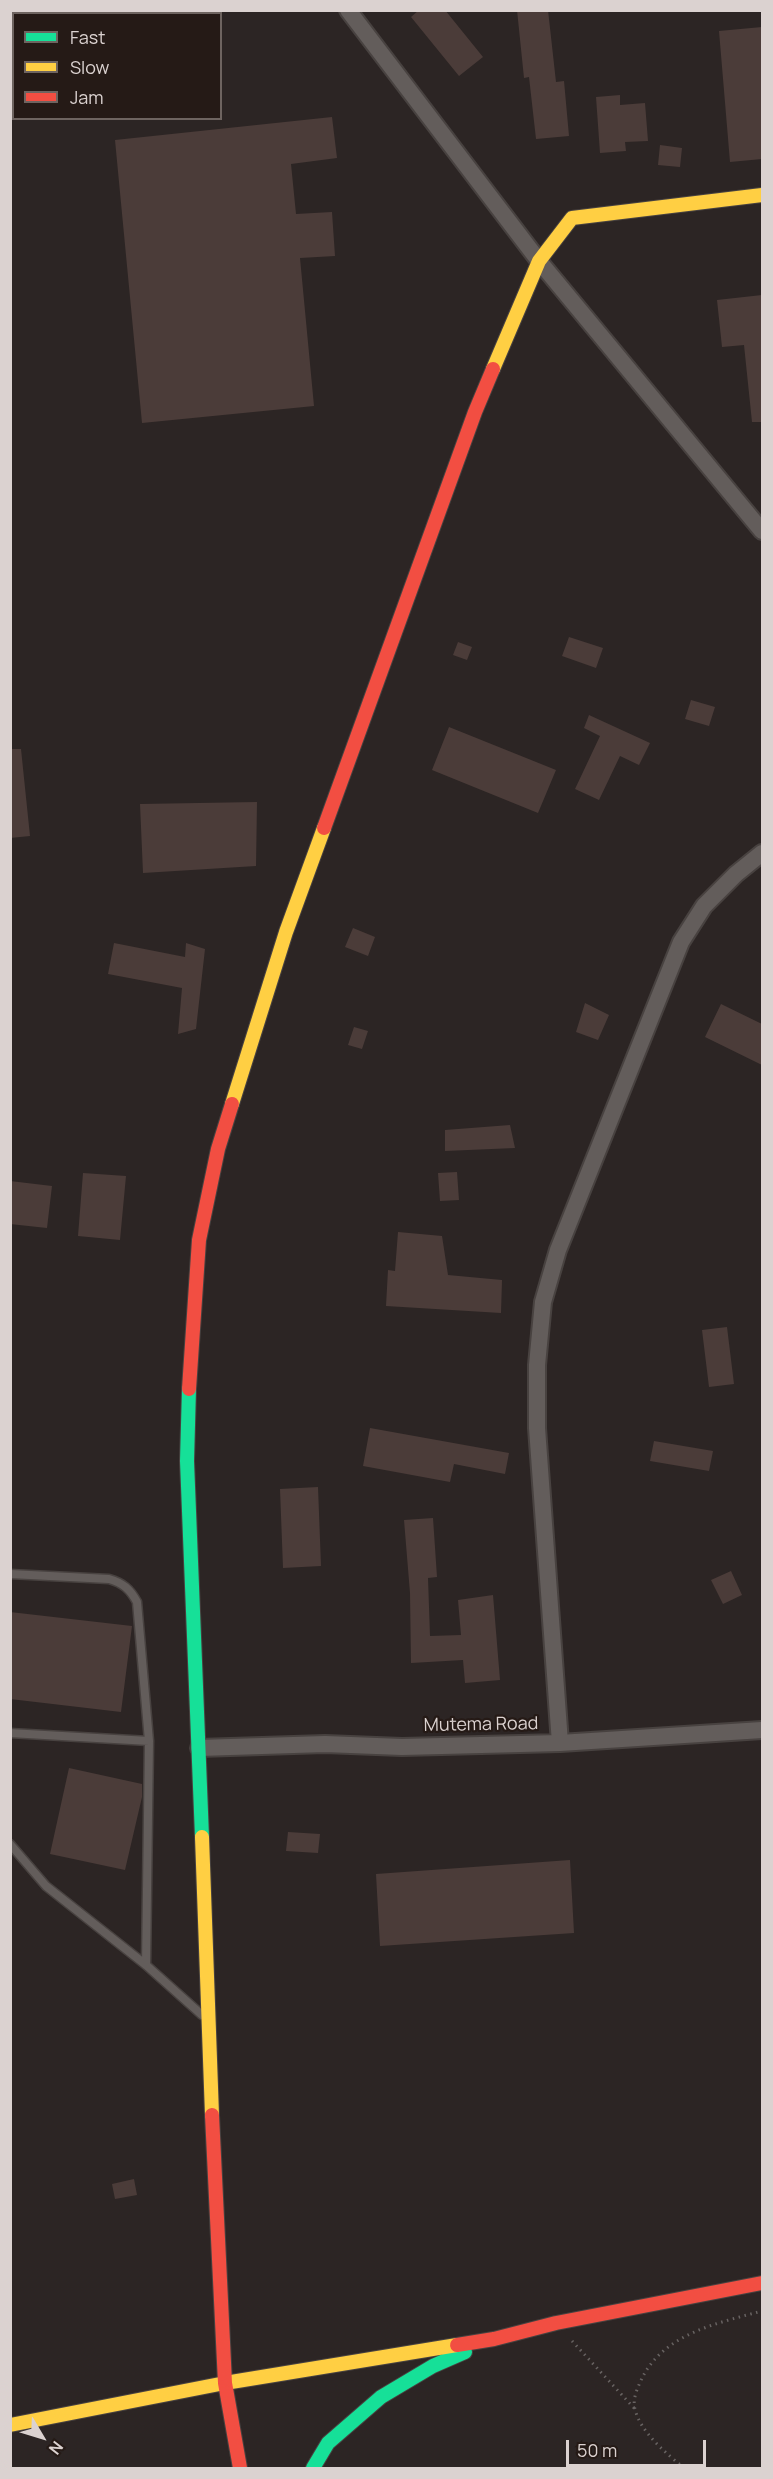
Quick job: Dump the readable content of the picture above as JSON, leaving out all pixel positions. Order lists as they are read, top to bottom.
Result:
{
  "streets": {
    "street": ["Mutema Road"]
  },
  "legend": ["Fast", "Slow", "Jam"],
  "scale_bar": "50 m",
  "north": "bottom right"
}
